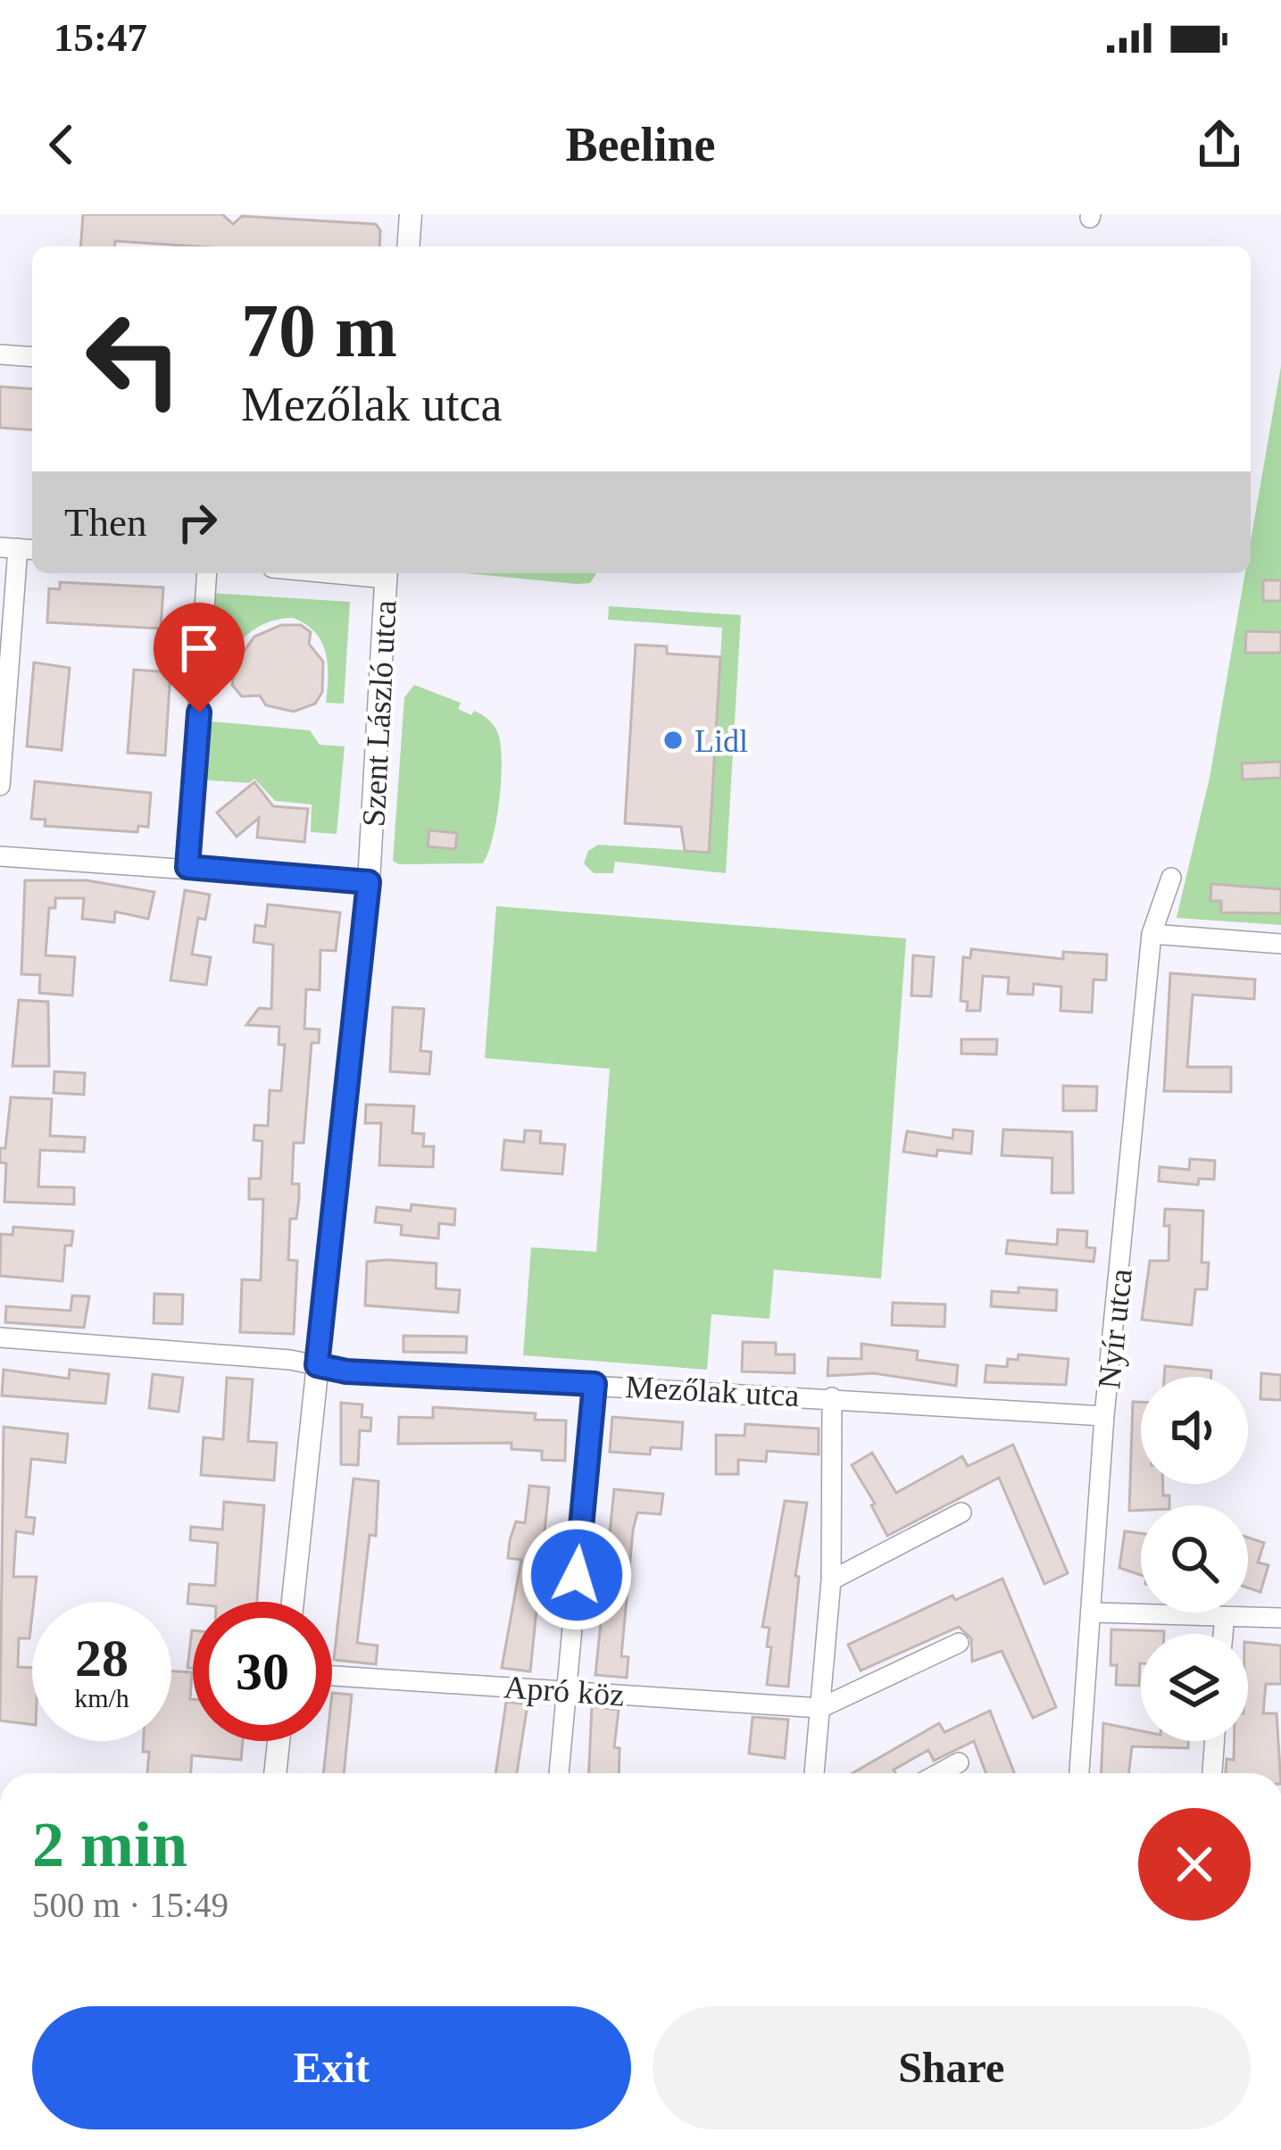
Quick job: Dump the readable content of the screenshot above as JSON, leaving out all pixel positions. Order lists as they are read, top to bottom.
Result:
{
  "streets": {
    "street": [
      "Szent László utca",
      "Nyír utca",
      "Mezőlak utca",
      "Apró köz"
    ]
  },
  "crossings": [
    ["Szent László utca", "Mezőlak utca"],
    ["Nyír utca", "Mezőlak utca"]
  ],
  "places": ["Lidl"],
  "page": {
    "status": "15:47",
    "header": "Beeline",
    "turn": ["70 m", "Mezőlak utca"],
    "then": "Then",
    "speed": "28 km/h",
    "limit": "30",
    "heading": ["2 min", "500 m · 15:49"],
    "buttons": ["Exit", "Share"]
  }
}
